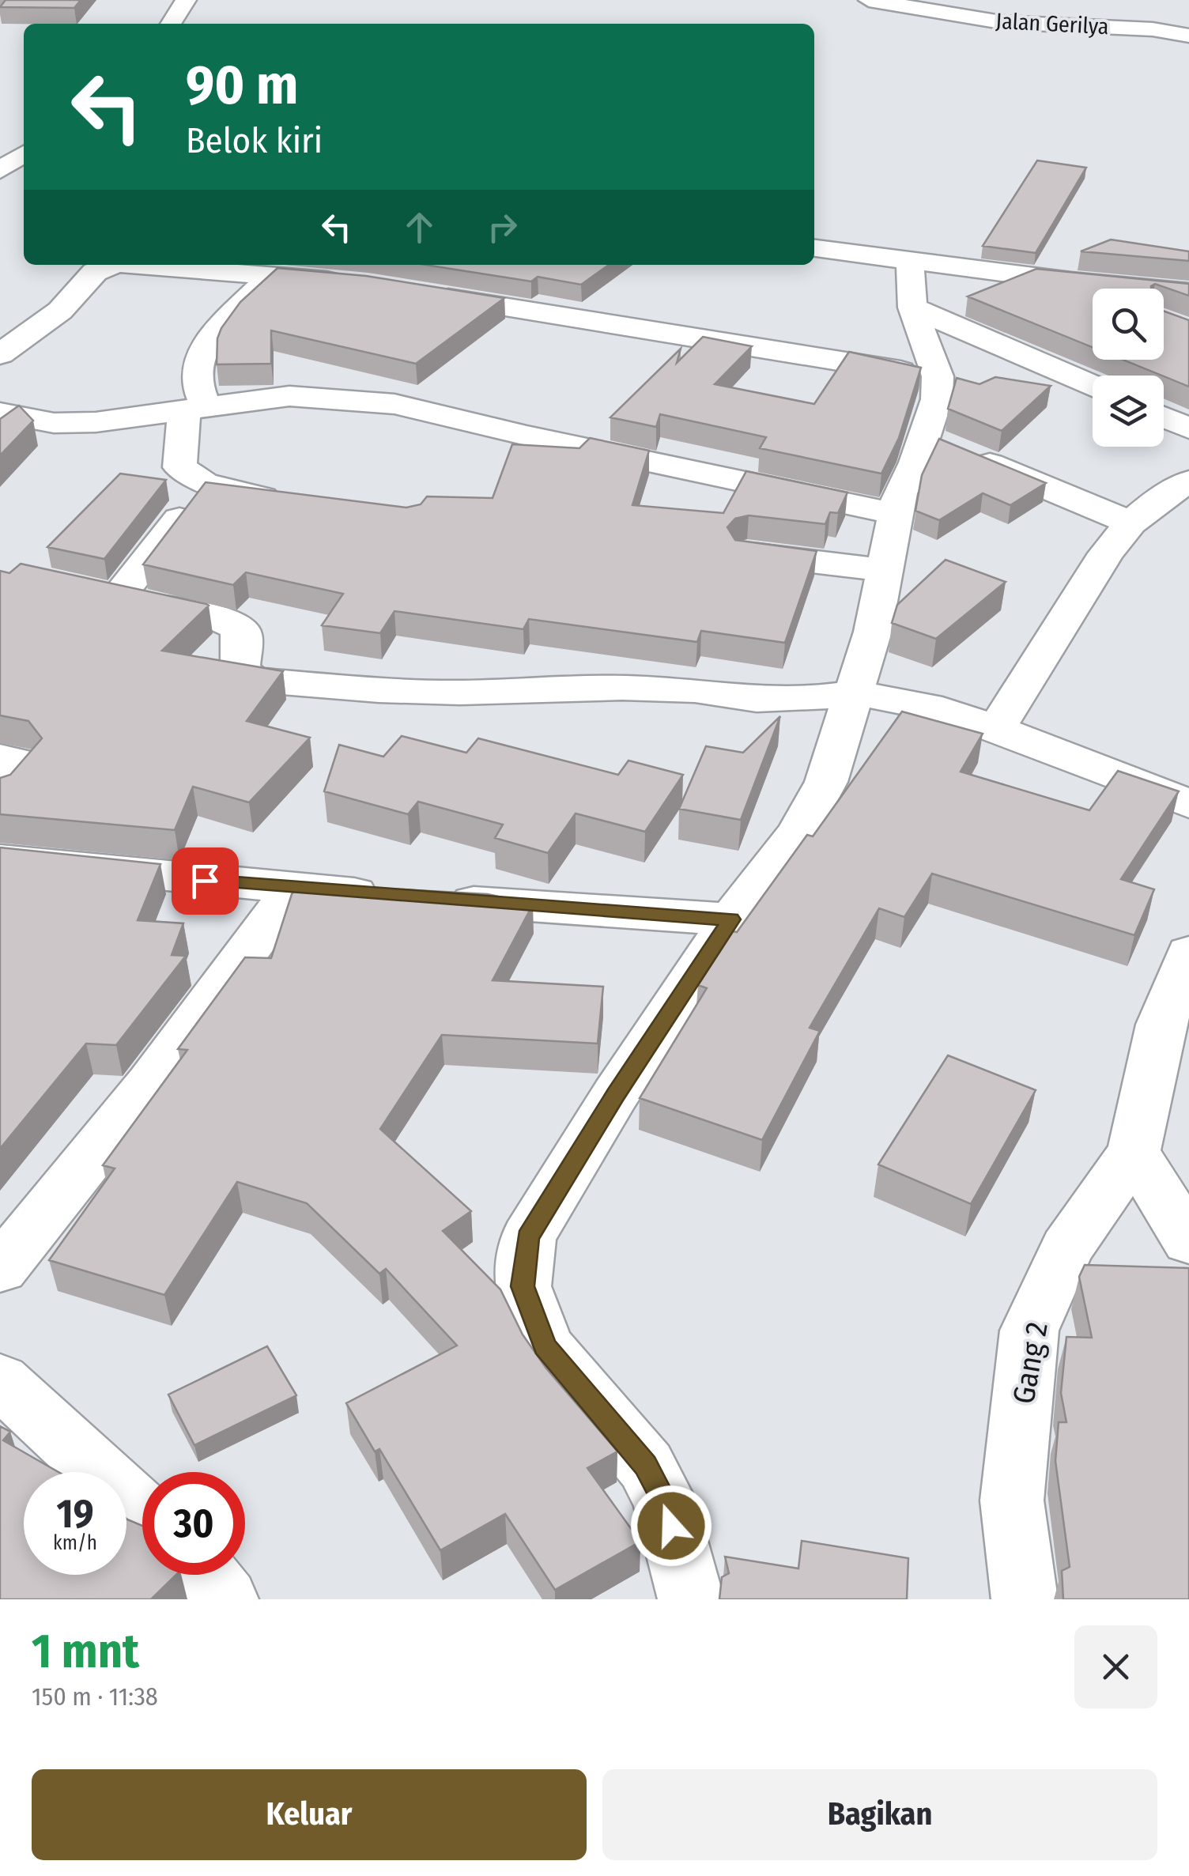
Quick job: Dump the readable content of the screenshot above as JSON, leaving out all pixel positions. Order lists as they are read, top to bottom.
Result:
{
  "streets": {
    "street": ["Jalan Gerilya", "Gang 2"]
  },
  "page": {
    "turn": ["90 m", "Belok kiri"],
    "speed": "19 km/h",
    "limit": "30",
    "heading": ["1 mnt", "150 m · 11:38"],
    "buttons": ["Keluar", "Bagikan"]
  }
}
